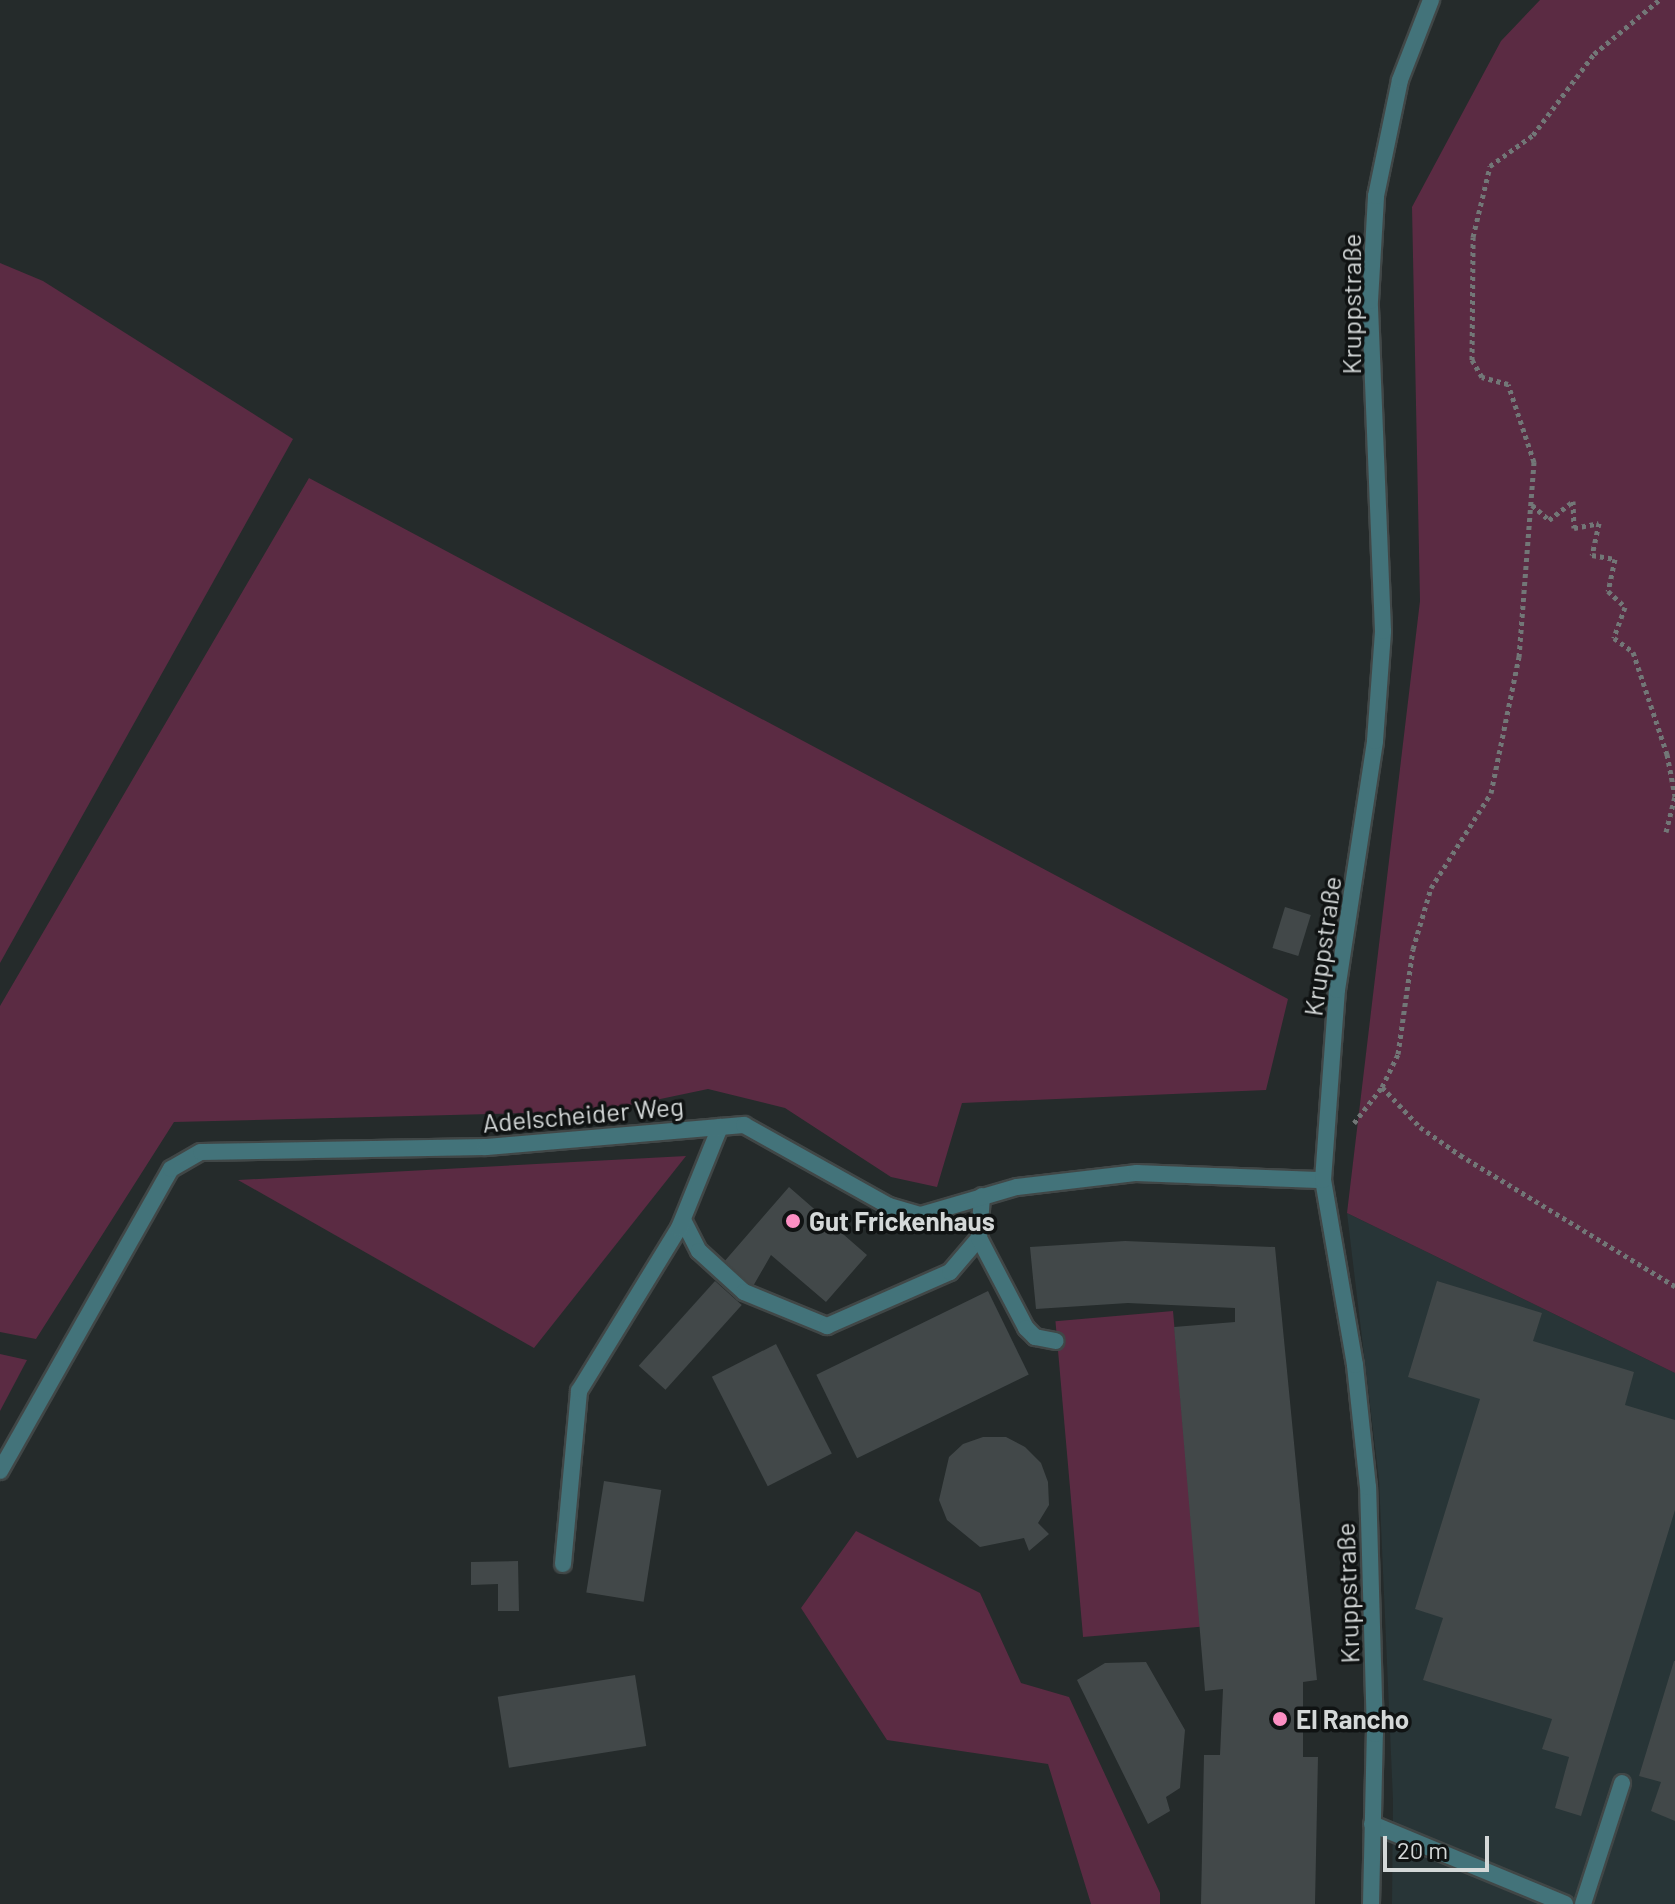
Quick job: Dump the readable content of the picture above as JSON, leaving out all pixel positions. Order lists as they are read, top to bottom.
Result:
{
  "streets": {
    "street": ["Kruppstraße", "Adelscheider Weg"]
  },
  "crossings": [
    ["Kruppstraße", "Adelscheider Weg"]
  ],
  "places": ["Gut Frickenhaus", "El Rancho"],
  "scale_bar": "20 m"
}
